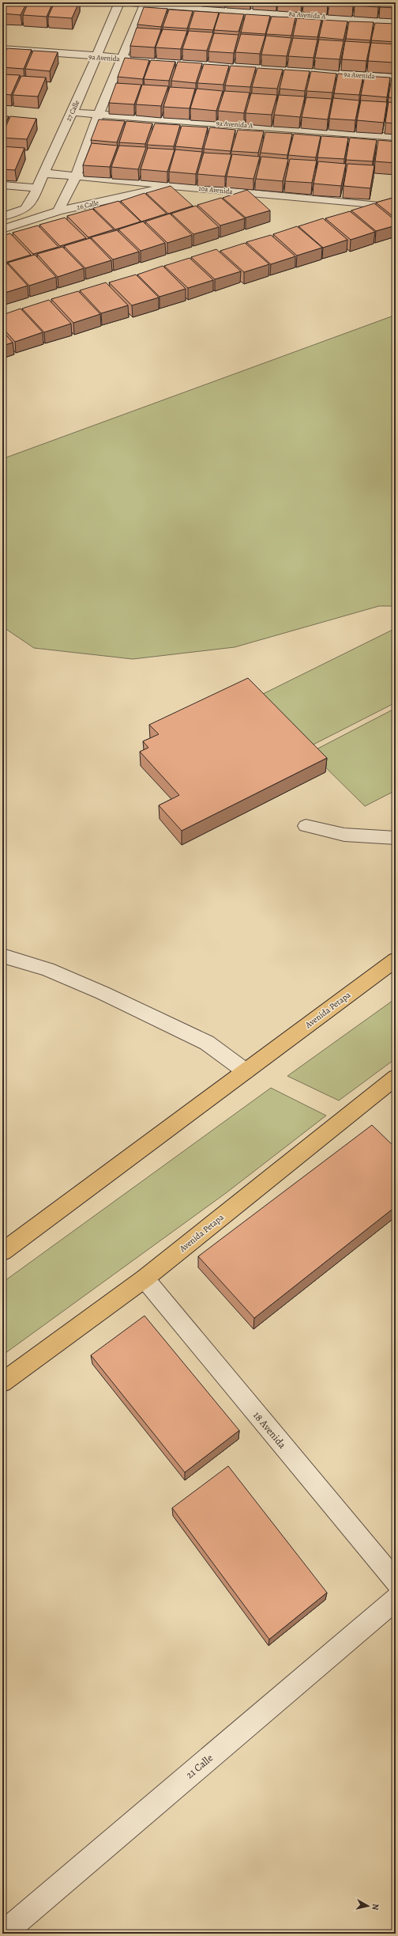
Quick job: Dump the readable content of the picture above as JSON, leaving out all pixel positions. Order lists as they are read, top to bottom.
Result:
{
  "streets": {
    "main road": ["Avenida Petapa"],
    "street": [
      "8a Avenida A",
      "9a Avenida",
      "27 Calle",
      "9a Avenida A",
      "10a Avenida",
      "26 Calle",
      "18 Avenida",
      "21 Calle"
    ]
  },
  "crossings": [
    ["9a Avenida", "27 Calle"],
    ["27 Calle", "9a Avenida A"],
    ["27 Calle", "10a Avenida"],
    ["10a Avenida", "26 Calle"],
    ["Avenida Petapa", "18 Avenida"]
  ],
  "north": "right"
}
